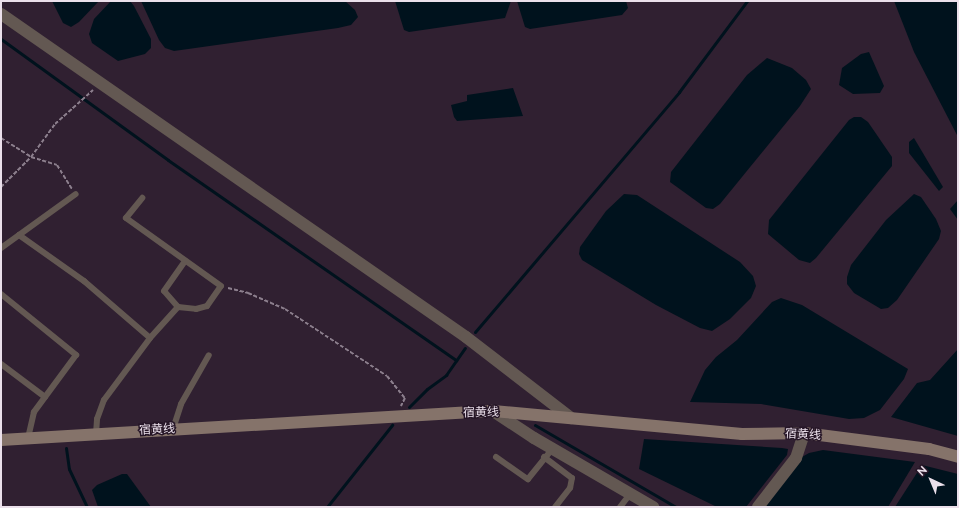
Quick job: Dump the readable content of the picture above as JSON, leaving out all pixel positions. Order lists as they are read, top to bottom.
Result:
{
  "streets": {
    "main road": ["宿黄线"]
  },
  "north": "top left"
}
